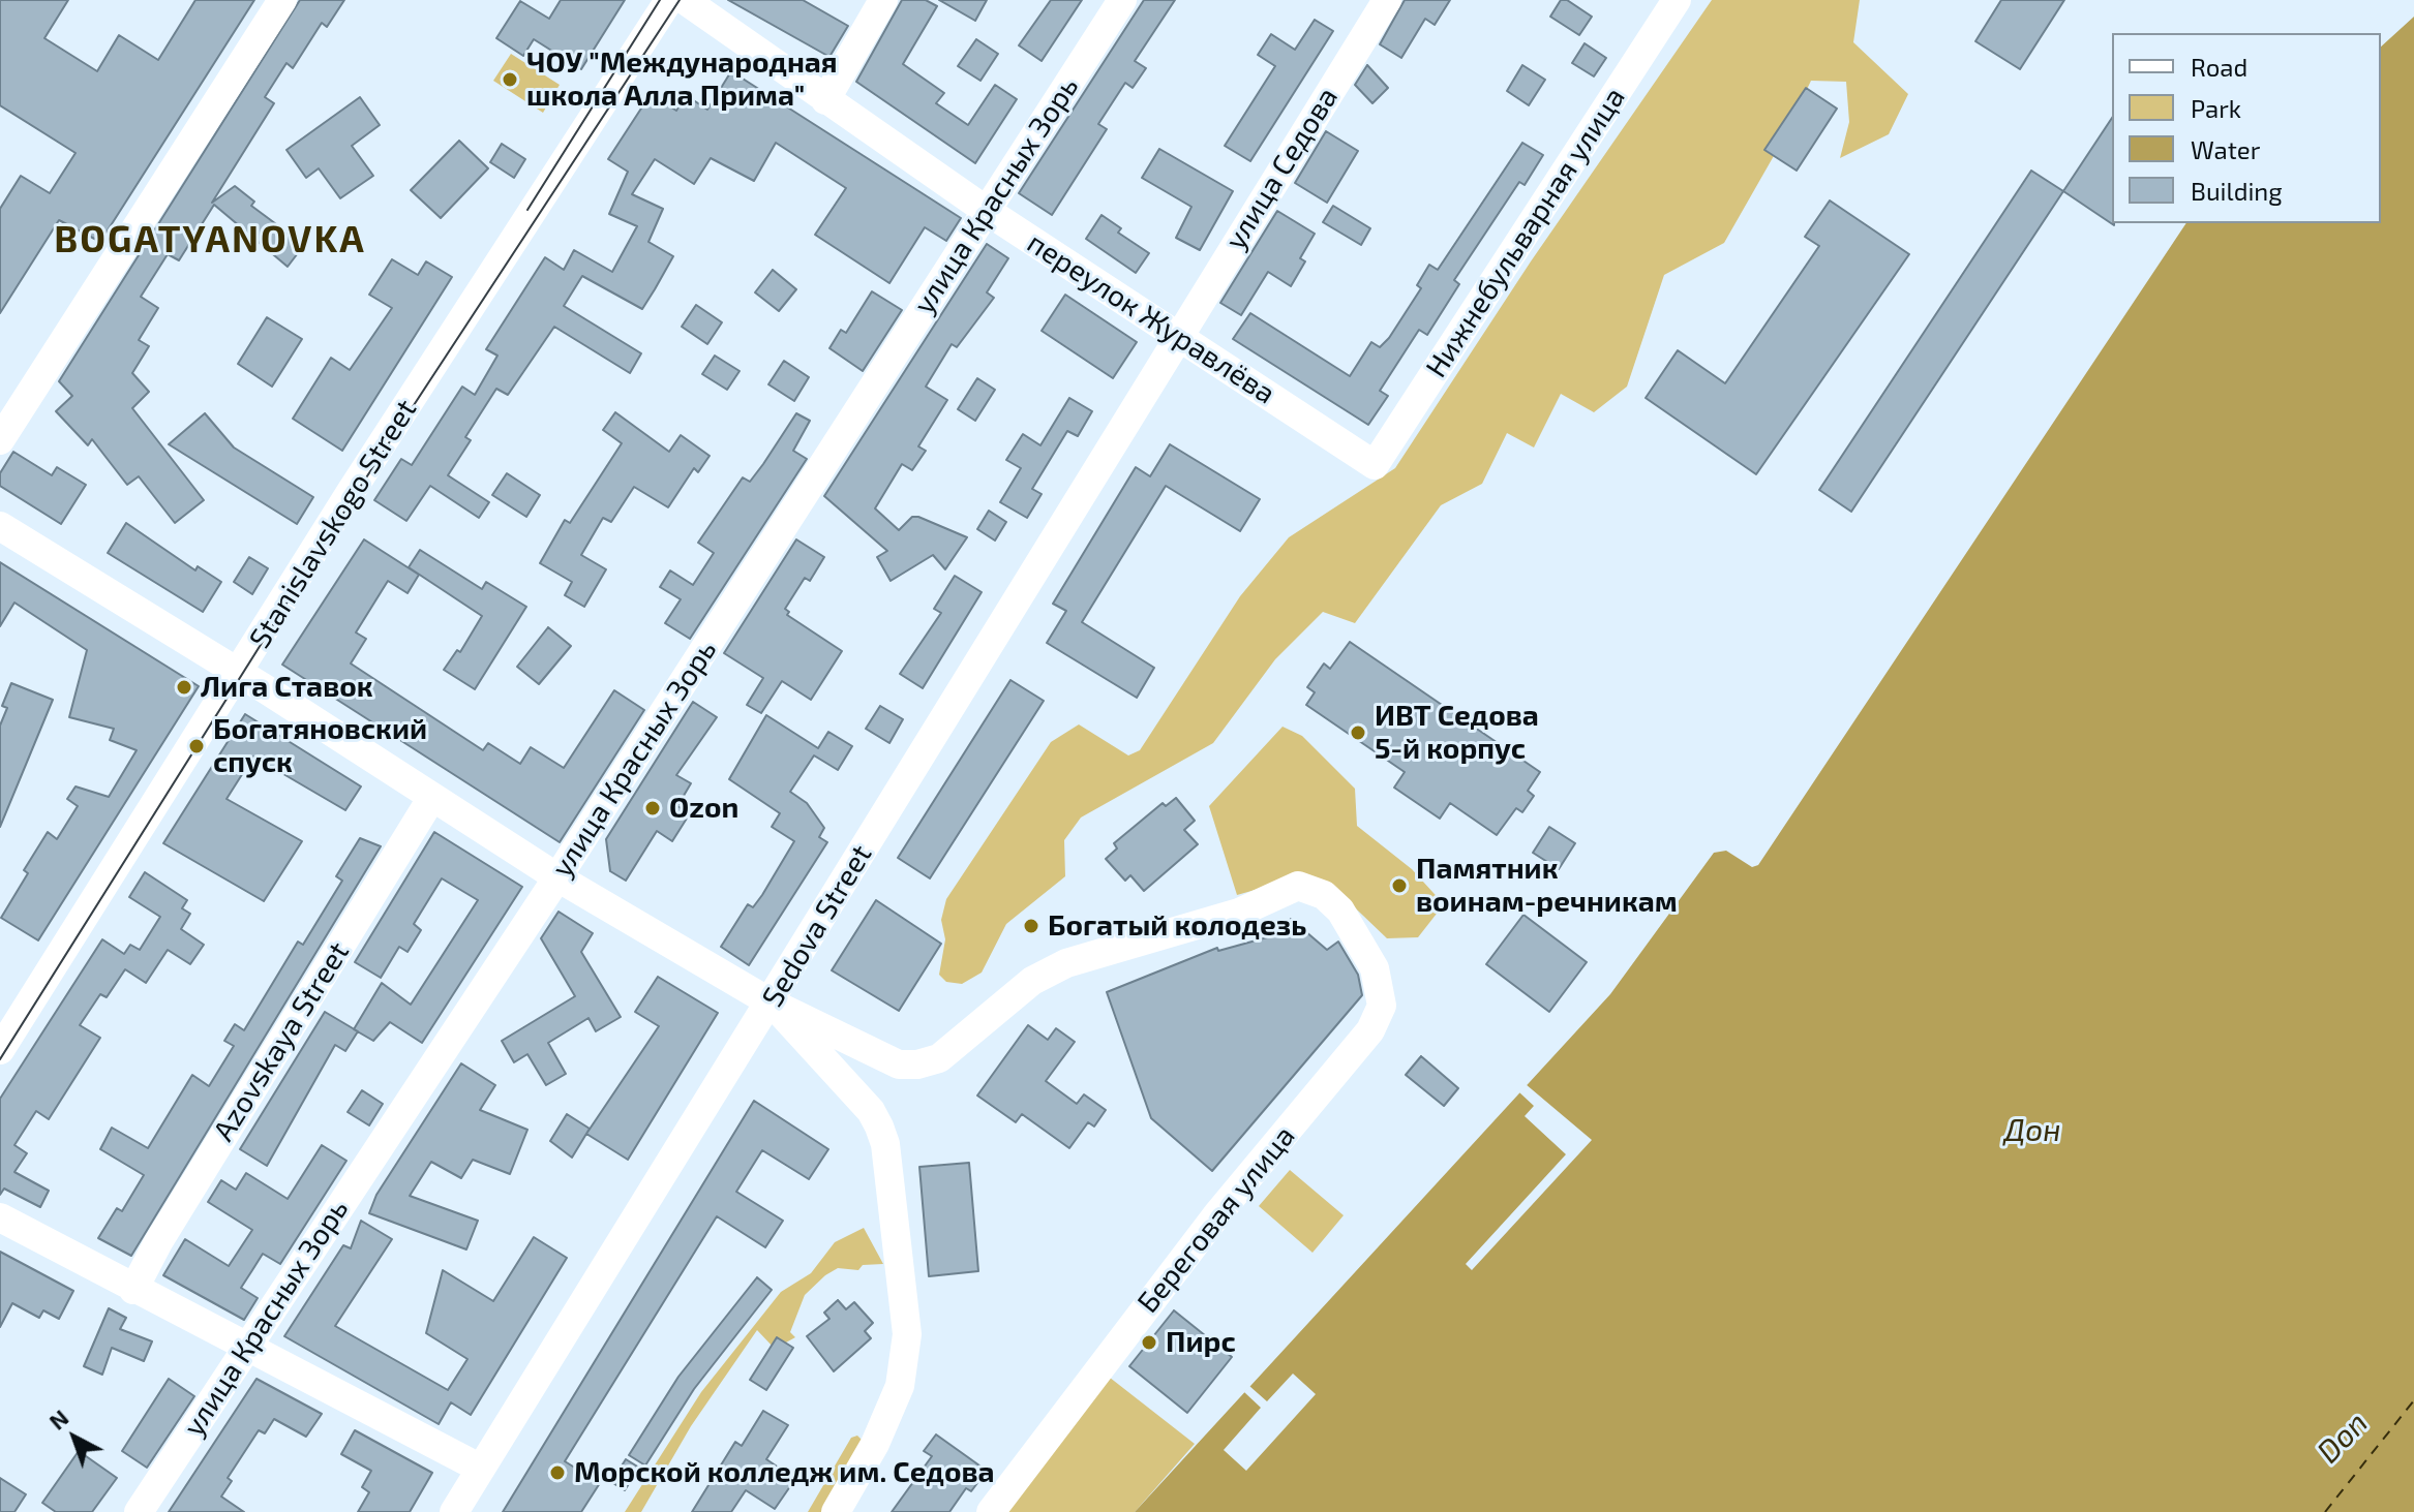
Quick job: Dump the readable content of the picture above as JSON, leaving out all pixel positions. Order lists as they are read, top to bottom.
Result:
{
  "streets": {
    "street": [
      "улица Седова",
      "улица Красных Зорь",
      "Нижнебульварная улица",
      "переулок Журавлёва",
      "Stanislavskogo Street",
      "Sedova Street",
      "Azovskaya Street",
      "Береговая улица"
    ]
  },
  "crossings": [
    ["улица Седова", "переулок Журавлёва"],
    ["улица Седова", "Sedova Street"],
    ["улица Красных Зорь", "переулок Журавлёва"],
    ["Нижнебульварная улица", "переулок Журавлёва"],
    ["переулок Журавлёва", "Sedova Street"],
    ["Sedova Street", "Береговая улица"]
  ],
  "districts": ["BOGATYANOVKA"],
  "water": ["Дон", "Don"],
  "places": [
    "ЧОУ \"Международная школа Алла Прима\"",
    "Лига Ставок",
    "ИВТ Седова 5-й корпус",
    "Богатяновский спуск",
    "Ozon",
    "Памятник воинам-речникам",
    "Богатый колодезь",
    "Пирс",
    "Морской колледж им. Седова"
  ],
  "legend": [
    "Road",
    "Park",
    "Water",
    "Building"
  ],
  "north": "top left"
}
